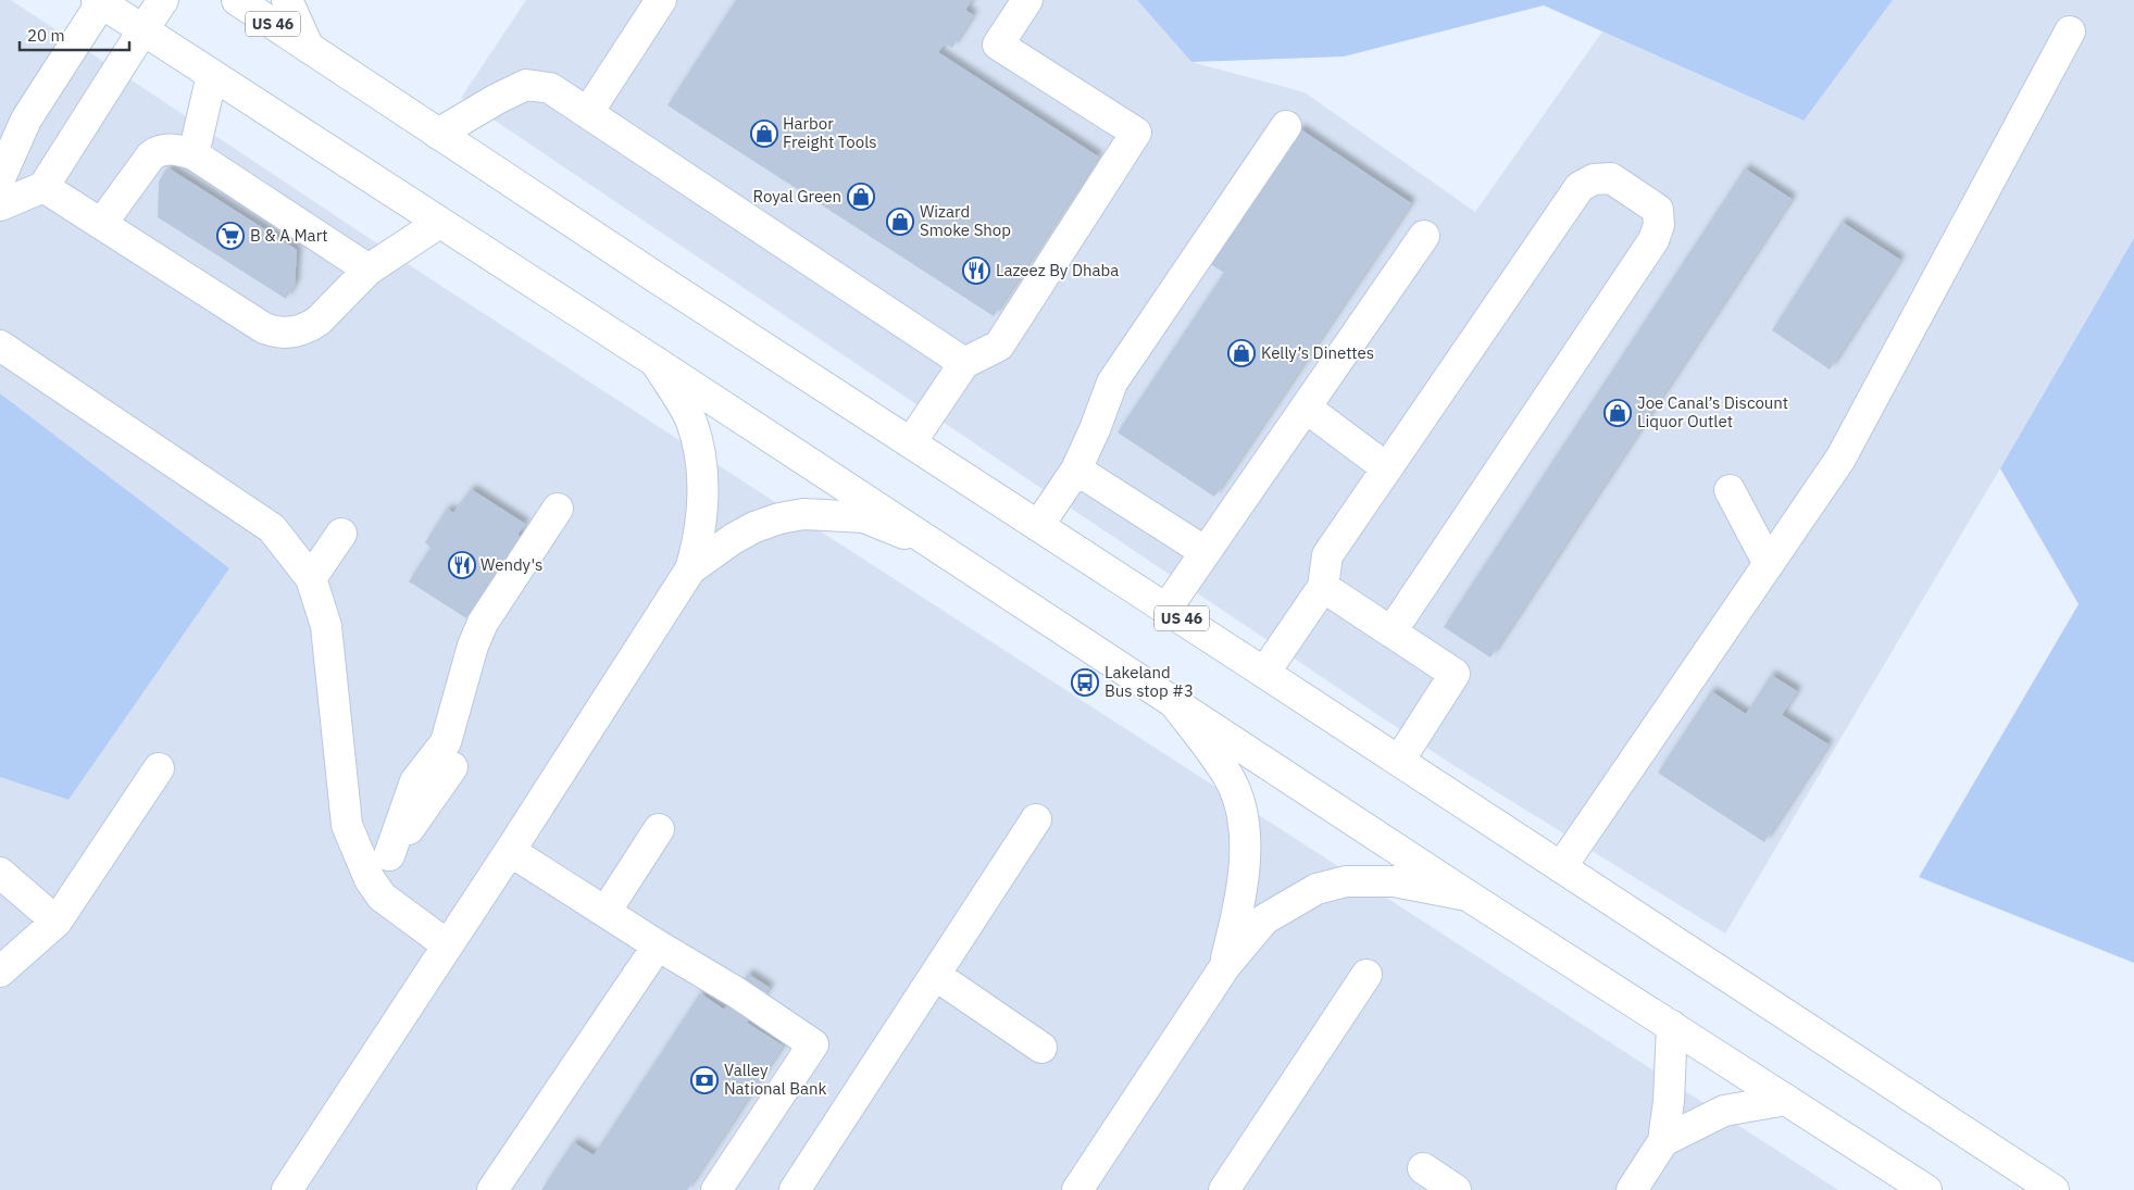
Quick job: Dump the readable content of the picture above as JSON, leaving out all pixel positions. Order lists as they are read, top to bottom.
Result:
{
  "streets": {
    "main road": ["US 46"]
  },
  "places": {
    "shop": [
      "Harbor Freight Tools",
      "Royal Green",
      "Wizard Smoke Shop",
      "Kelly’s Dinettes",
      "Joe Canal’s Discount Liquor Outlet"
    ],
    "supermarket": ["B & A Mart"],
    "restaurant": ["Lazeez By Dhaba", "Wendy's"],
    "bus stop": ["Lakeland Bus stop #3"],
    "bank": ["Valley National Bank"]
  },
  "scale_bar": "20 m"
}
